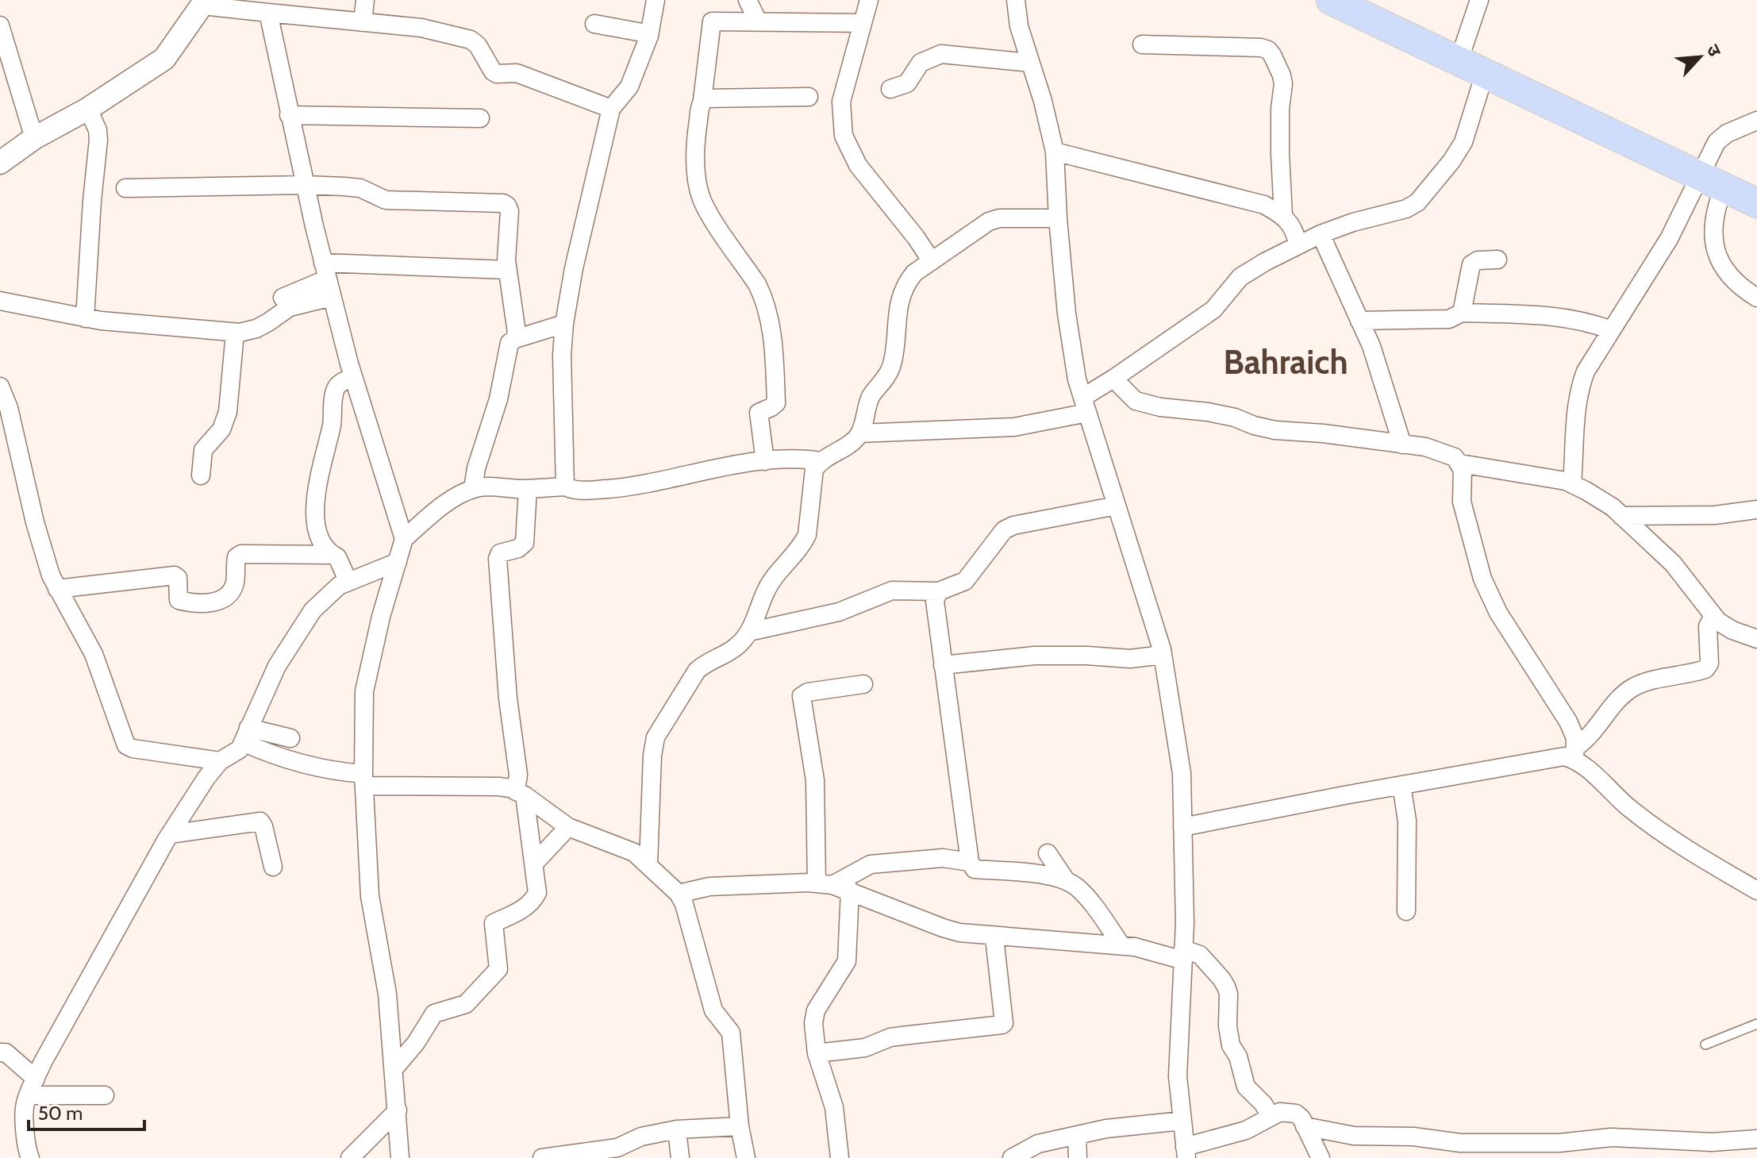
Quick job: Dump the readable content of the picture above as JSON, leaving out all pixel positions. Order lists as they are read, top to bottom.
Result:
{
  "districts": ["Bahraich"],
  "scale_bar": "50 m",
  "north": "top right"
}
